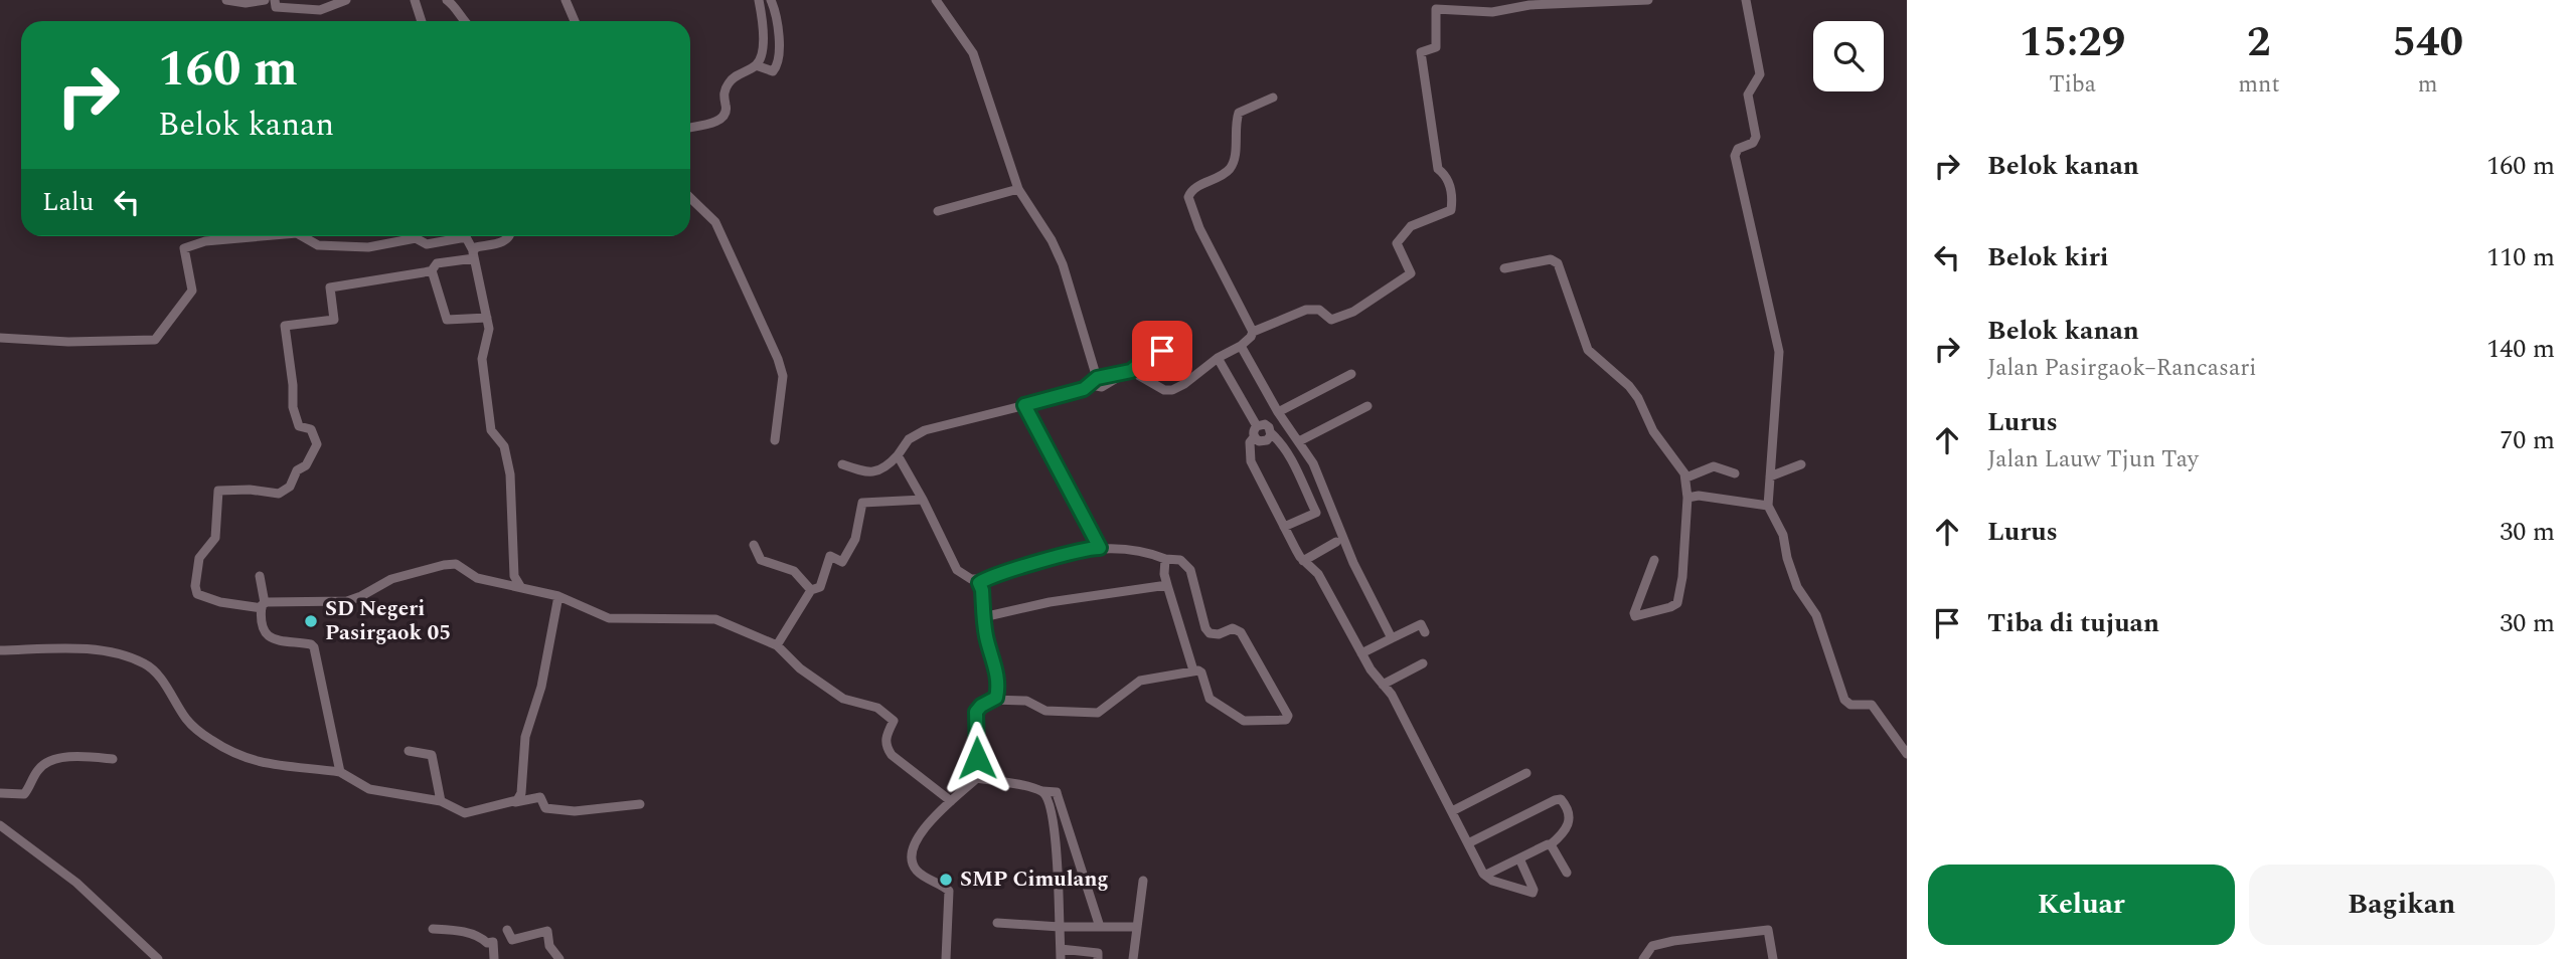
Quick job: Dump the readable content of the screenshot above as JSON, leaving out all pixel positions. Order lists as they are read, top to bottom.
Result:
{
  "places": ["SD Negeri Pasirgaok 05", "SMP Cimulang"],
  "page": {
    "eta": [
      "15:29",
      "Tiba",
      "2",
      "mnt",
      "540",
      "m"
    ],
    "turn": ["160 m", "Belok kanan"],
    "list": [
      {
        "name": "Belok kanan",
        "value": "160 m"
      },
      {
        "name": "Belok kiri",
        "value": "110 m"
      },
      {
        "name": "Belok kanan",
        "note": "Jalan Pasirgaok–Rancasari",
        "value": "140 m"
      },
      {
        "name": "Lurus",
        "note": "Jalan Lauw Tjun Tay",
        "value": "70 m"
      },
      {
        "name": "Lurus",
        "value": "30 m"
      },
      {
        "name": "Tiba di tujuan",
        "value": "30 m"
      }
    ],
    "then": "Lalu",
    "buttons": ["Keluar", "Bagikan"]
  }
}
